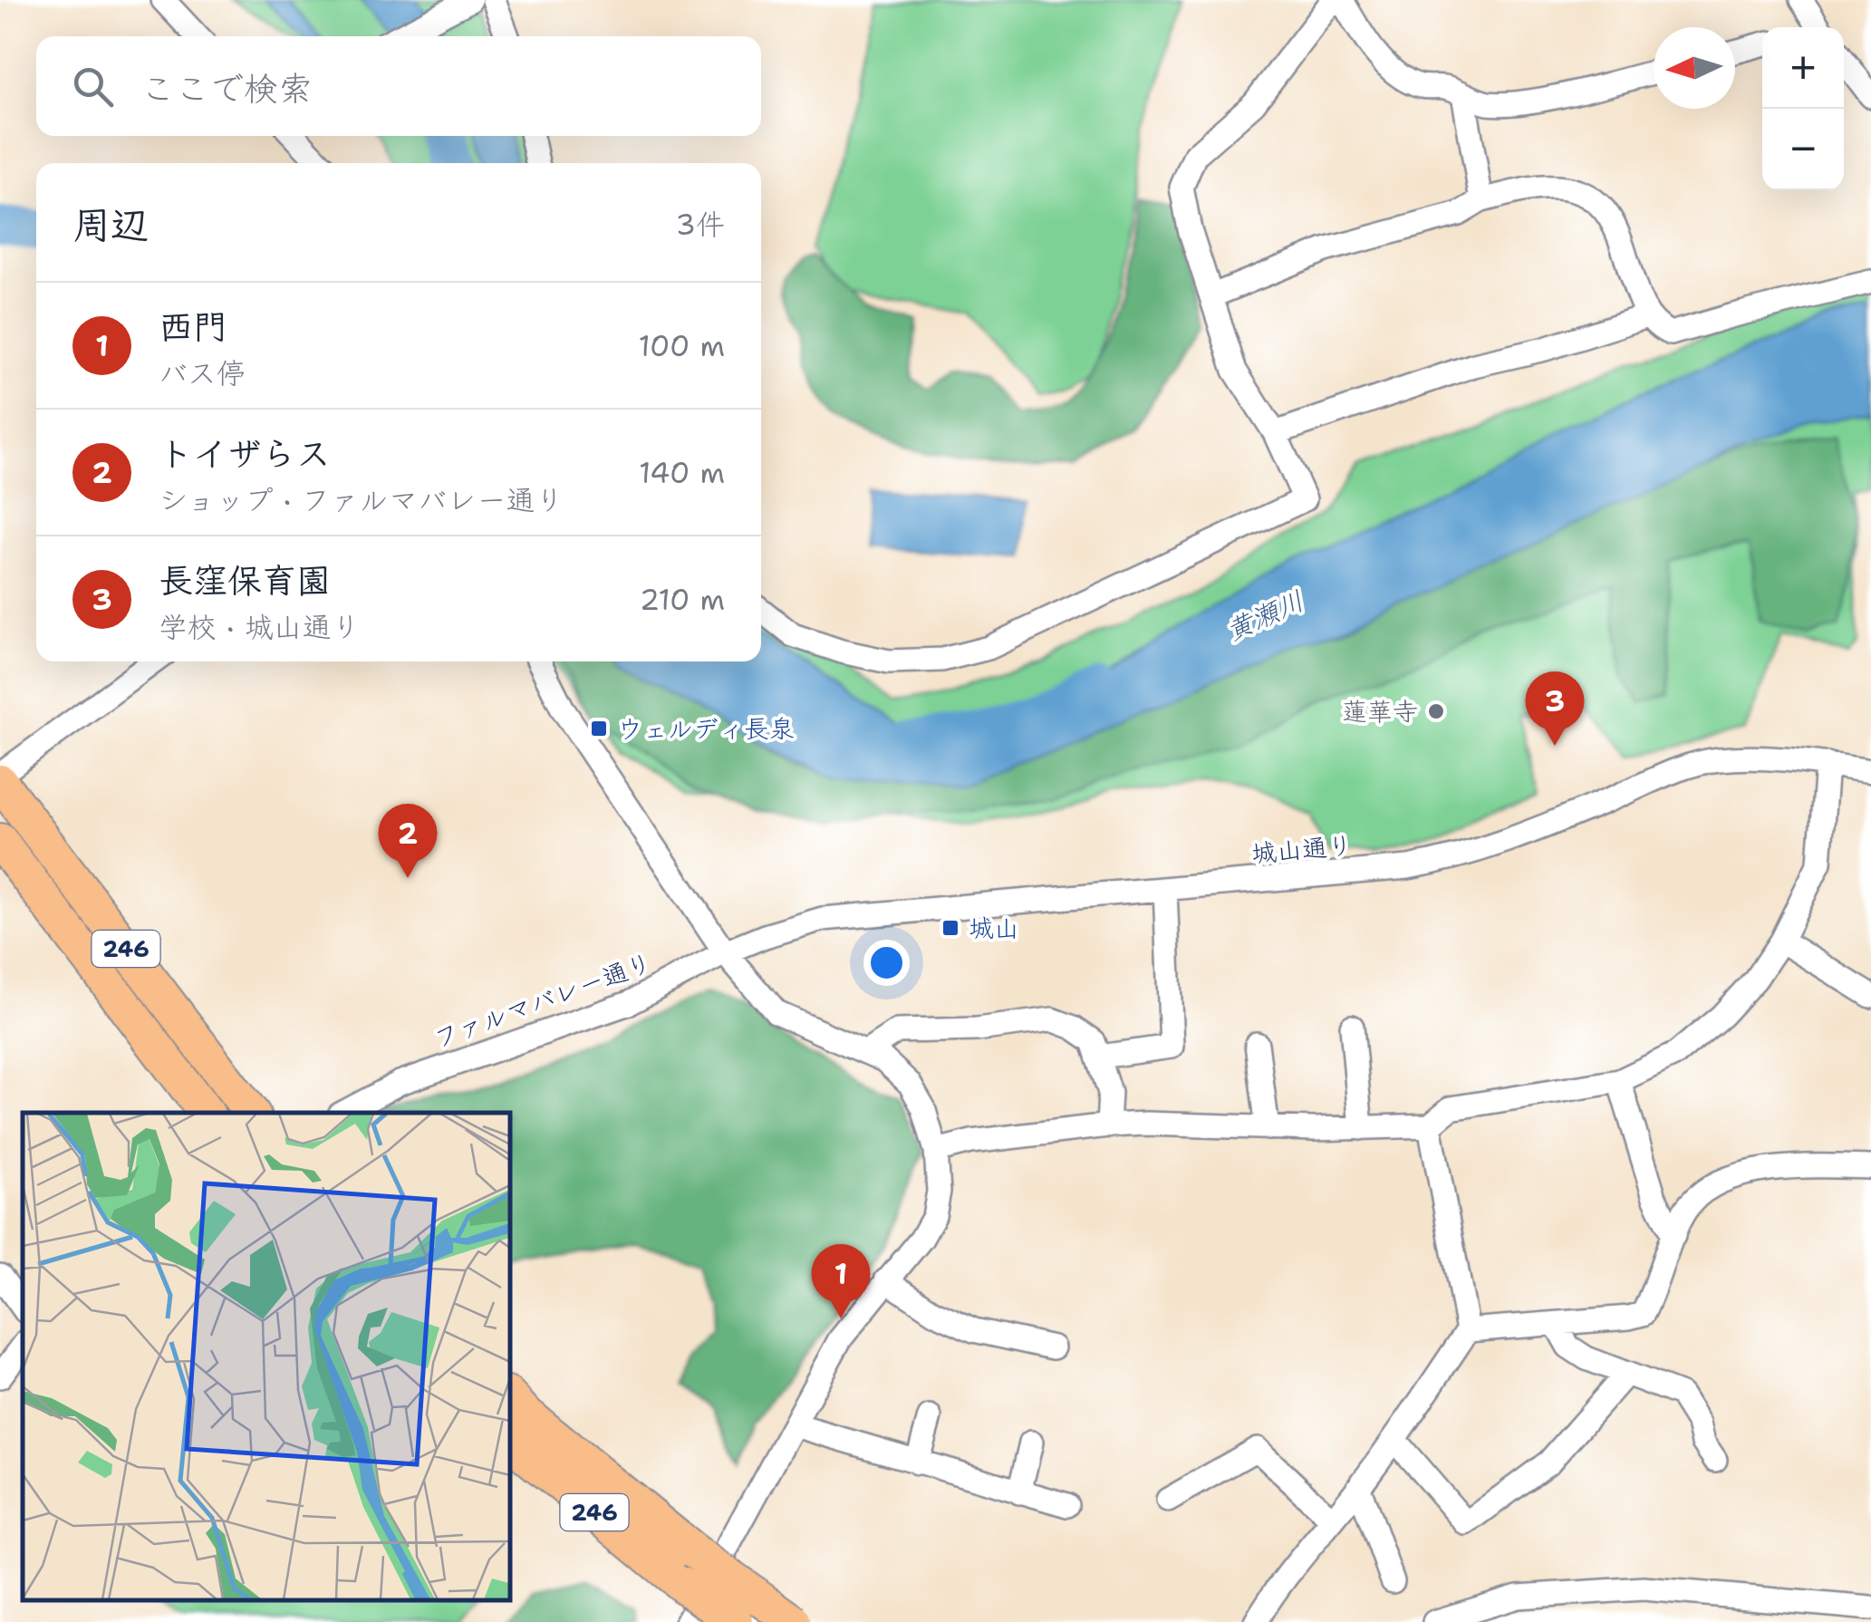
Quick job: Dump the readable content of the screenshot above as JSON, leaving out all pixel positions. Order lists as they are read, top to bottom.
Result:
{
  "streets": {
    "highway": ["246"],
    "street": ["城山通り", "ファルマバレー通り"]
  },
  "crossings": [
    ["城山通り", "ファルマバレー通り"]
  ],
  "water": ["黄瀬川"],
  "places": {
    "other": ["蓮華寺"],
    "transit": ["ウェルディ長泉", "城山"]
  },
  "north": "left",
  "page": {
    "map_buttons": ["+", "−"],
    "search": "ここで検索",
    "heading": ["周辺", "3件"],
    "list": [
      {
        "mark": "1",
        "name": "西門",
        "note": "バス停",
        "value": "100 m"
      },
      {
        "mark": "2",
        "name": "トイザらス",
        "note": "ショップ · ファルマバレー通り",
        "value": "140 m"
      },
      {
        "mark": "3",
        "name": "長窪保育園",
        "note": "学校 · 城山通り",
        "value": "210 m"
      }
    ],
    "pins": ["3", "2", "1"]
  }
}
